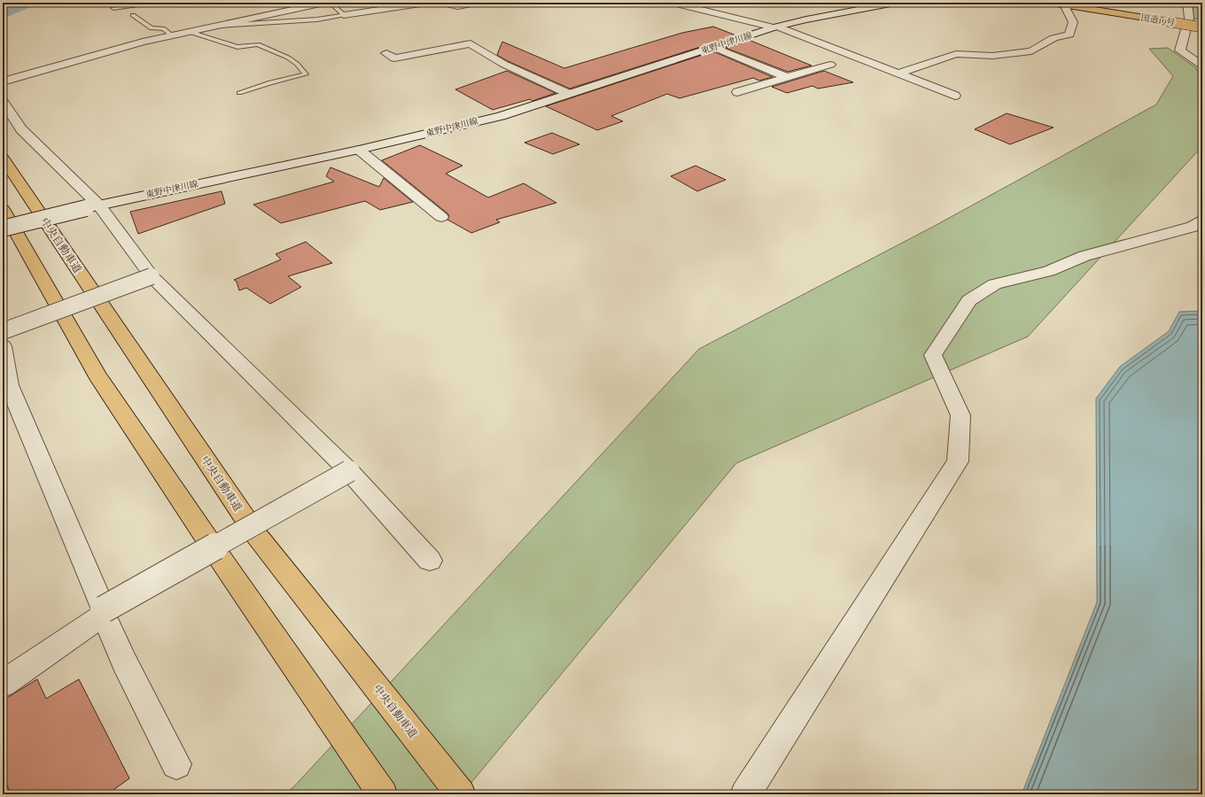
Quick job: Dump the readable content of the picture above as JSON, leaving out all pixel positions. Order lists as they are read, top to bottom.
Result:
{
  "streets": {
    "highway": ["国道19号", "中央自動車道"],
    "street": ["東野中津川線"]
  }
}
